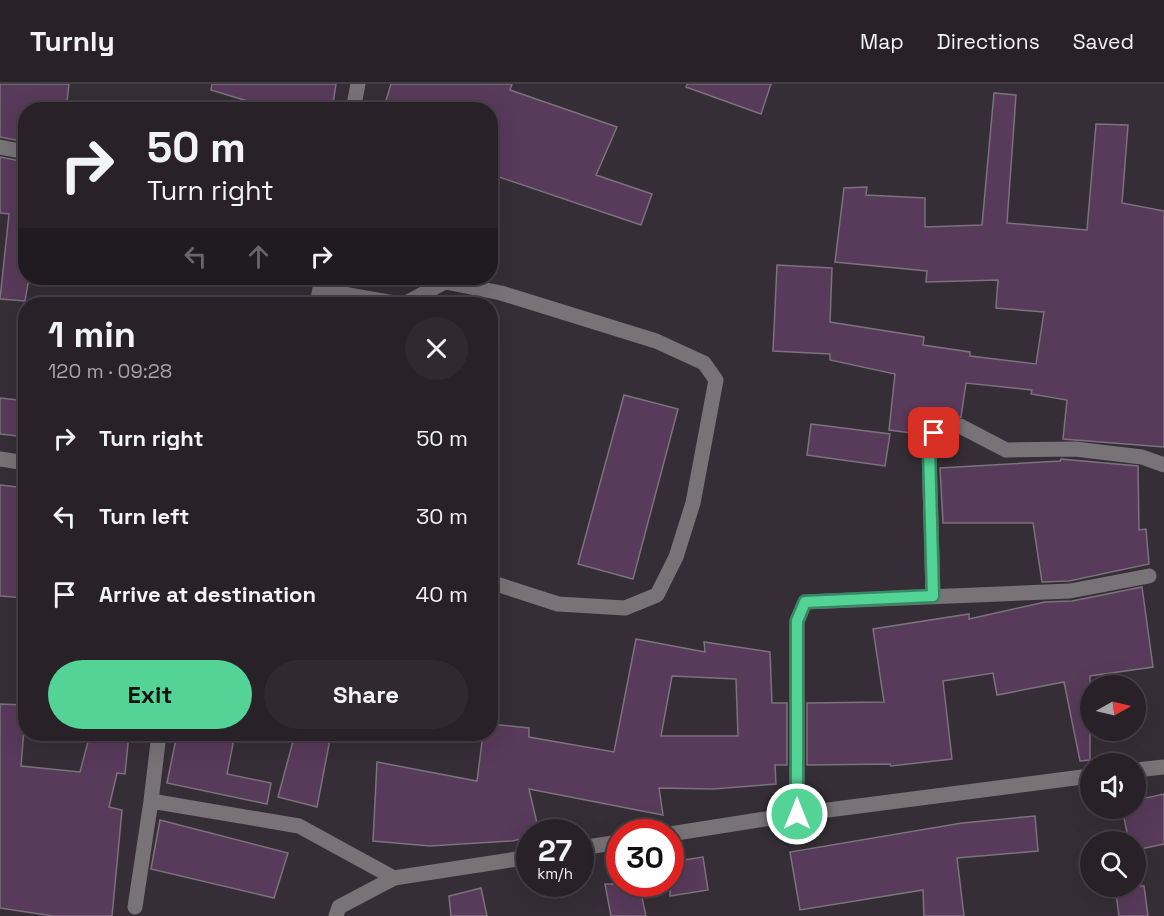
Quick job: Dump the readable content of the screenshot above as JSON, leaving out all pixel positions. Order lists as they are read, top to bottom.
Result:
{
  "north": "right",
  "page": {
    "header": "Turnly",
    "nav": ["Map", "Directions", "Saved"],
    "turn": ["50 m", "Turn right"],
    "heading": ["1 min", "120 m · 09:28"],
    "list": [
      {
        "name": "Turn right",
        "value": "50 m"
      },
      {
        "name": "Turn left",
        "value": "30 m"
      },
      {
        "name": "Arrive at destination",
        "value": "40 m"
      }
    ],
    "buttons": ["Exit", "Share"],
    "speed": "27 km/h",
    "limit": "30"
  }
}
